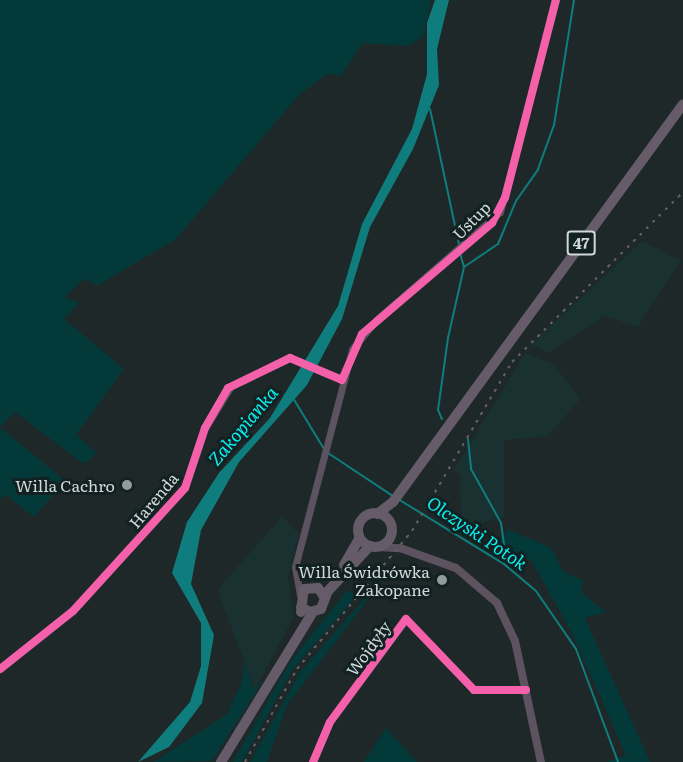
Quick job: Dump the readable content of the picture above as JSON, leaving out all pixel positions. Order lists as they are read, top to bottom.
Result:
{
  "streets": {
    "main road": ["47"],
    "street": ["Ustup", "Harenda", "Wojdyły"]
  },
  "crossings": [
    ["Ustup", "Harenda"]
  ],
  "water": ["Zakopianka", "Olczyski Potok"],
  "places": ["Willa Cachro", "Willa Świdrówka Zakopane"]
}
